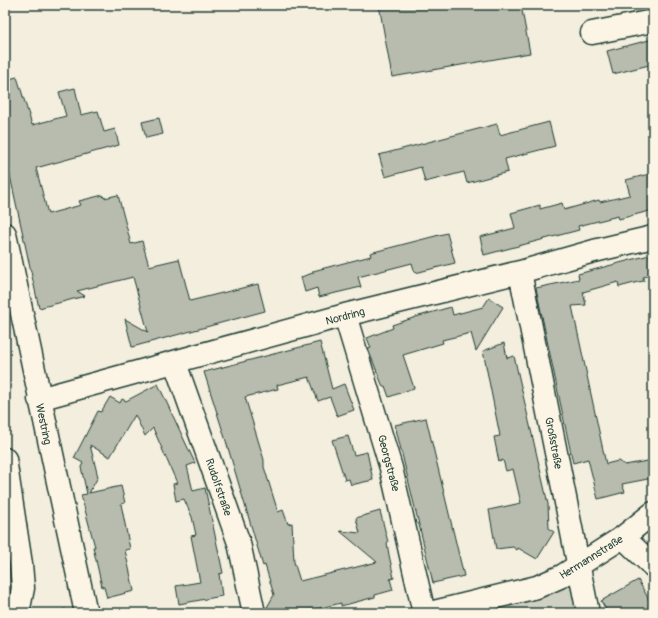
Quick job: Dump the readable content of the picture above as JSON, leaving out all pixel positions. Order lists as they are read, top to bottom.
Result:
{
  "streets": {
    "street": [
      "Nordring",
      "Westring",
      "Großstraße",
      "Georgstraße",
      "Rudolfstraße",
      "Hermannstraße"
    ]
  },
  "crossings": [
    ["Nordring", "Westring"],
    ["Nordring", "Großstraße"],
    ["Nordring", "Georgstraße"],
    ["Nordring", "Rudolfstraße"],
    ["Großstraße", "Hermannstraße"]
  ]
}
